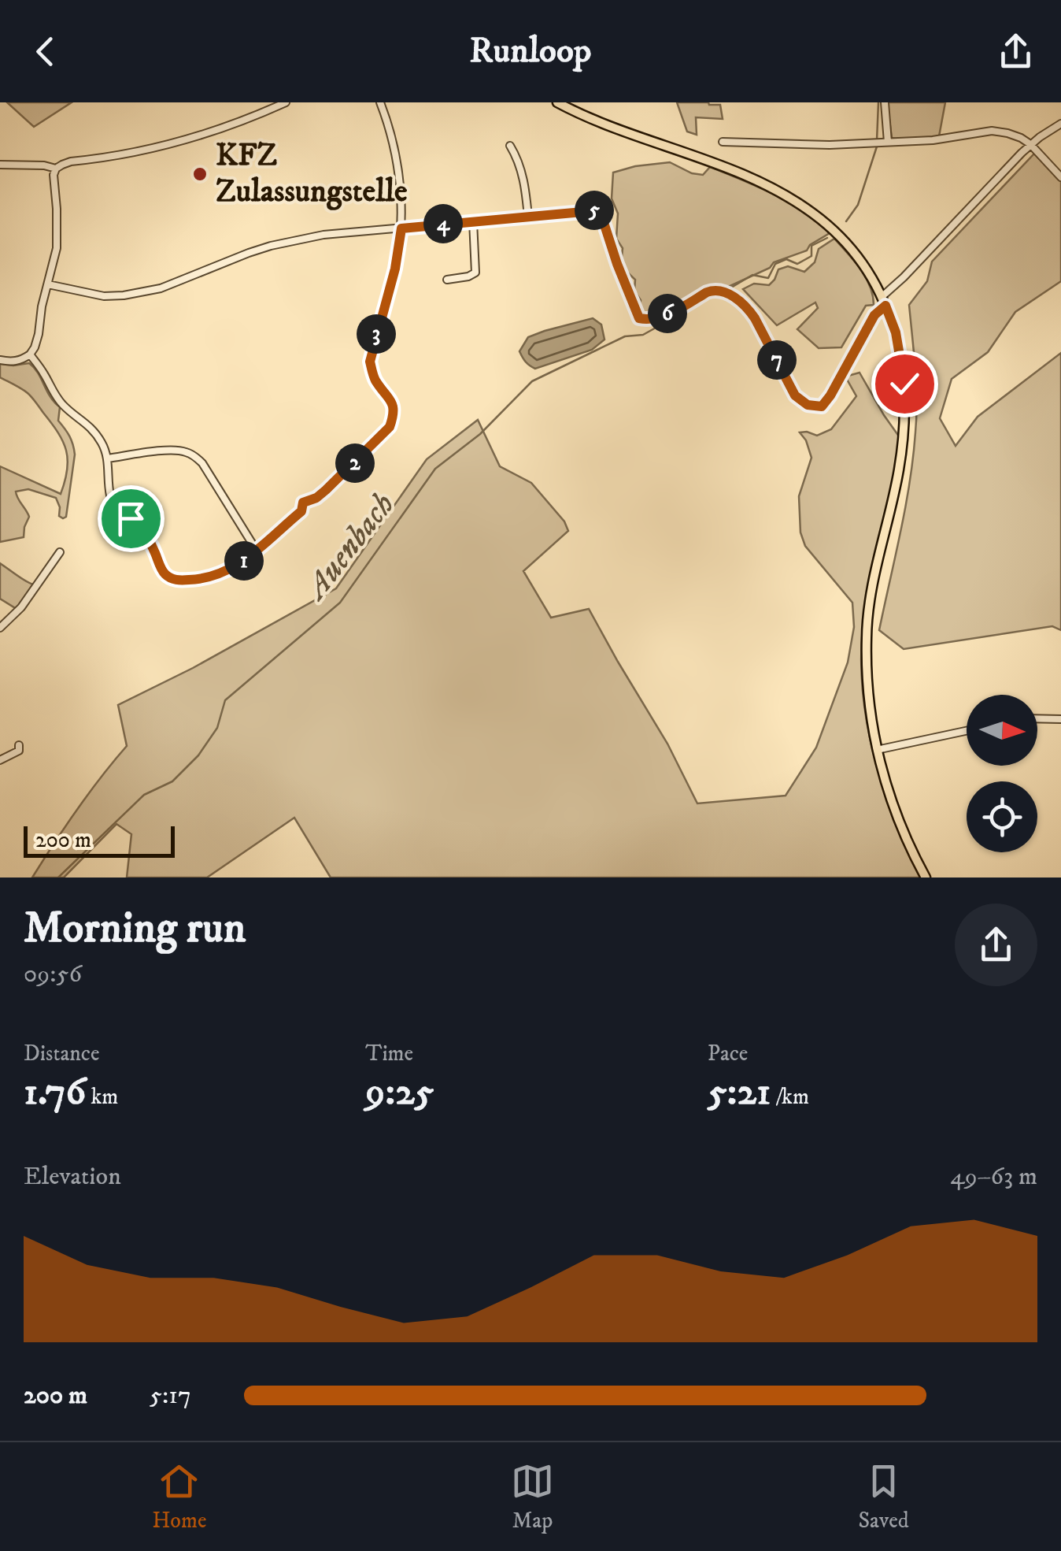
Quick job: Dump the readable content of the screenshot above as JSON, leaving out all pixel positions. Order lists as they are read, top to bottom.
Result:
{
  "water": ["Auenbach"],
  "places": ["KFZ Zulassungstelle"],
  "scale_bar": "200 m",
  "north": "right",
  "page": {
    "header": "Runloop",
    "pins": [
      "5",
      "4",
      "6",
      "3",
      "7",
      "2",
      "1"
    ],
    "scale": "200 m",
    "heading": ["Morning run", "09:56"],
    "stats": [
      ["Distance", "1.76 km"],
      ["Time", "9:25"],
      ["Pace", "5:21 /km"]
    ],
    "chart": ["Elevation", "49–63 m"],
    "list": [
      {
        "name": "200 m",
        "note": "5:17"
      }
    ],
    "tabs": ["Home", "Map", "Saved"]
  }
}
